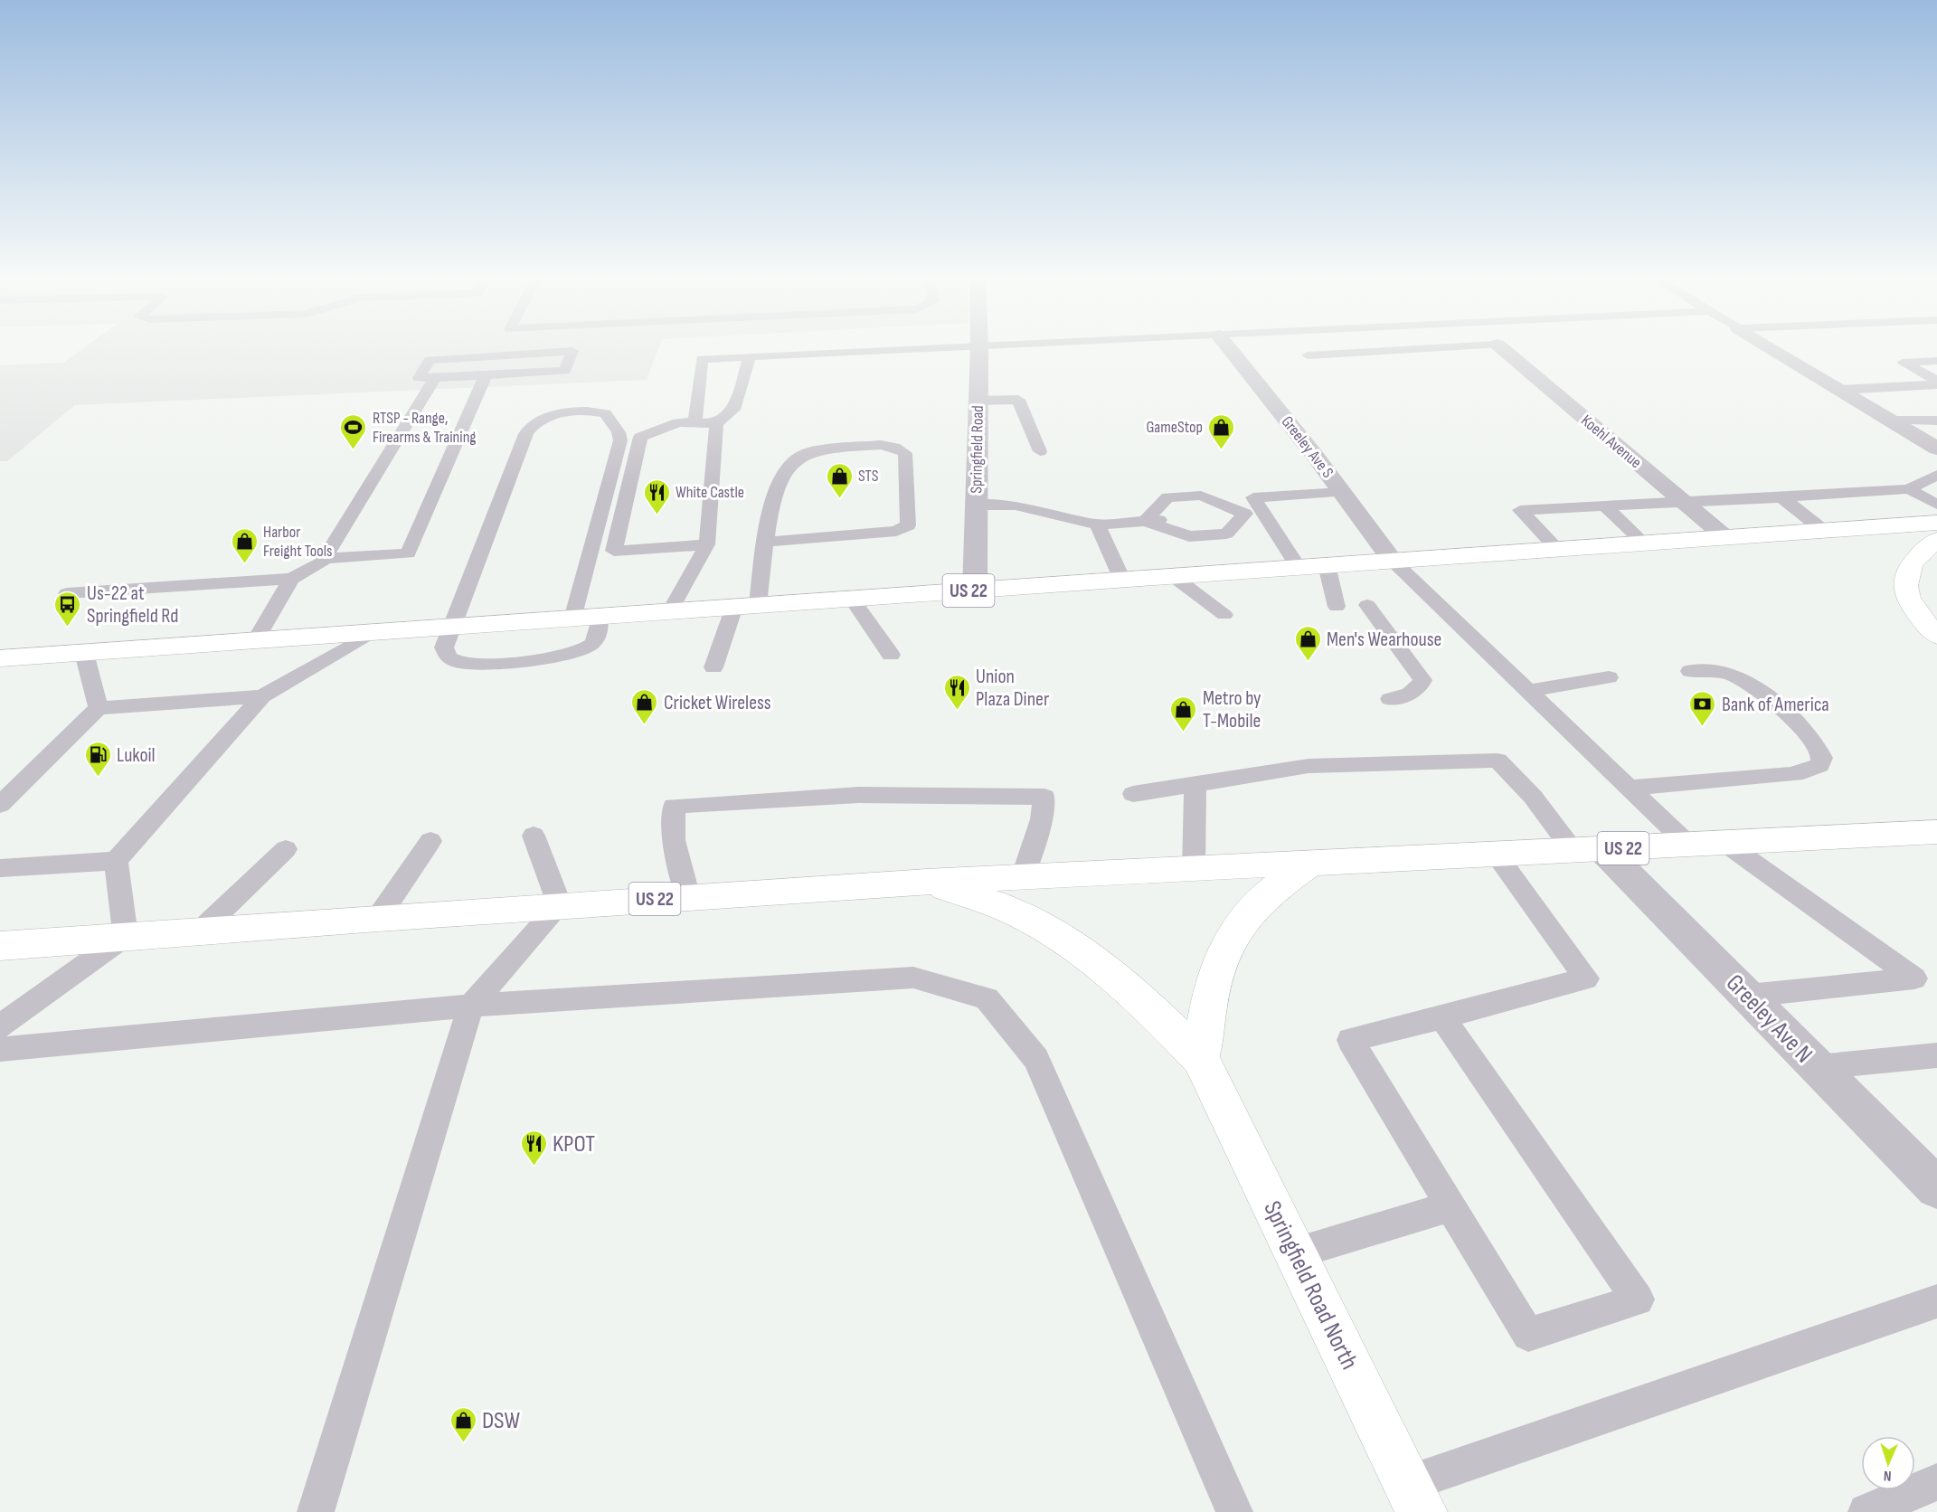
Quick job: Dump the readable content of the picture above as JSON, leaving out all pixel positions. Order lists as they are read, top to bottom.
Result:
{
  "streets": {
    "main road": ["US 22", "Springfield Road North"],
    "street": [
      "Koehl Avenue",
      "Greeley Ave S",
      "Springfield Road",
      "Greeley Ave N"
    ]
  },
  "crossings": [
    ["Koehl Avenue", "US 22"],
    ["Greeley Ave S", "US 22"],
    ["Springfield Road", "US 22"],
    ["US 22", "Greeley Ave N"]
  ],
  "places": {
    "sports": ["RTSP - Range, Firearms & Training"],
    "shop": [
      "GameStop",
      "STS",
      "Harbor Freight Tools",
      "Men's Wearhouse",
      "Cricket Wireless",
      "Metro by T-Mobile",
      "DSW"
    ],
    "restaurant": ["White Castle", "Union Plaza Diner", "KPOT"],
    "bus stop": ["Us-22 at Springfield Rd"],
    "bank": ["Bank of America"],
    "fuel station": ["Lukoil"]
  },
  "north": "bottom"
}
